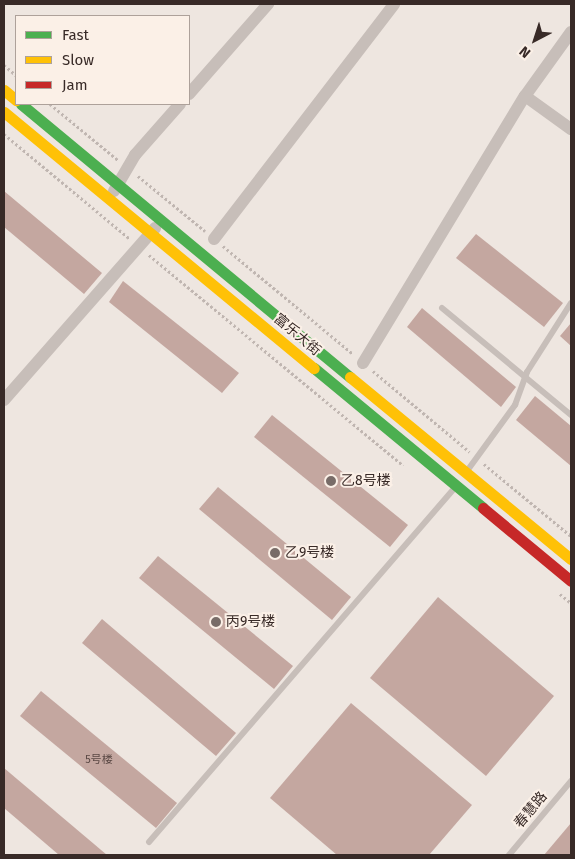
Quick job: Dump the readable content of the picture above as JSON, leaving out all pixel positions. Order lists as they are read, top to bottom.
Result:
{
  "streets": {
    "main road": ["富乐大街"],
    "lane": ["春慧路"]
  },
  "places": ["乙8号楼", "乙9号楼", "丙9号楼"],
  "house_numbers": ["5号楼"],
  "legend": ["Fast", "Slow", "Jam"],
  "north": "bottom left"
}
